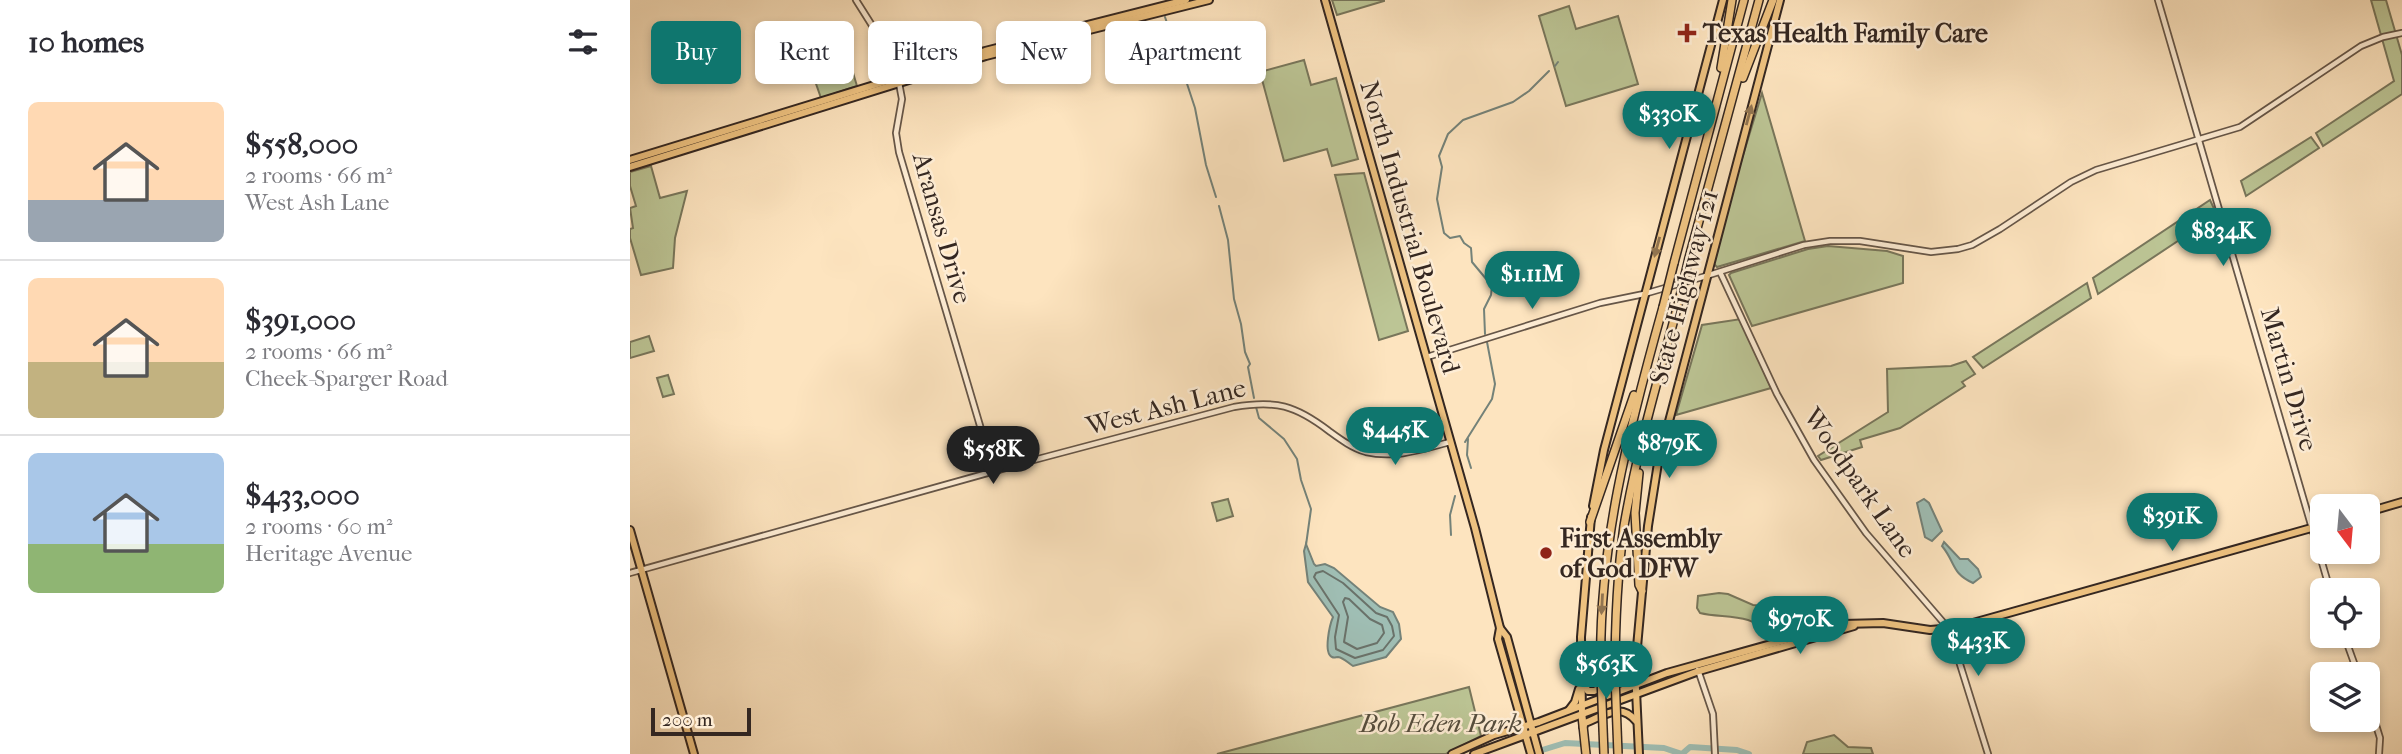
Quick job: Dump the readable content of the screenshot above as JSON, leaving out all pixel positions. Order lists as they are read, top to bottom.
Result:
{
  "streets": {
    "main road": ["North Industrial Boulevard", "State Highway 121"],
    "street": [
      "Aransas Drive",
      "Martin Drive",
      "West Ash Lane",
      "Woodpark Lane"
    ]
  },
  "crossings": [
    ["North Industrial Boulevard", "West Ash Lane"],
    ["Aransas Drive", "West Ash Lane"]
  ],
  "parks": ["Bob Eden Park"],
  "places": {
    "health": ["Texas Health Family Care"],
    "other": ["First Assembly of God DFW"]
  },
  "scale_bar": "200 m",
  "north": "bottom",
  "page": {
    "heading": "10 homes",
    "chip": [
      "Buy",
      "Rent",
      "Filters",
      "New",
      "Apartment"
    ],
    "list": [
      {
        "name": "$558,000",
        "note": "2 rooms · 66 m² · West Ash Lane"
      },
      {
        "name": "$391,000",
        "note": "2 rooms · 66 m² · Cheek-Sparger Road"
      },
      {
        "name": "$433,000",
        "note": "2 rooms · 60 m² · Heritage Avenue"
      }
    ],
    "price": [
      "$330K",
      "$834K",
      "$1.11M",
      "$445K",
      "$879K",
      "$558K",
      "$391K",
      "$970K",
      "$433K",
      "$563K"
    ],
    "scale": "200 m"
  }
}
